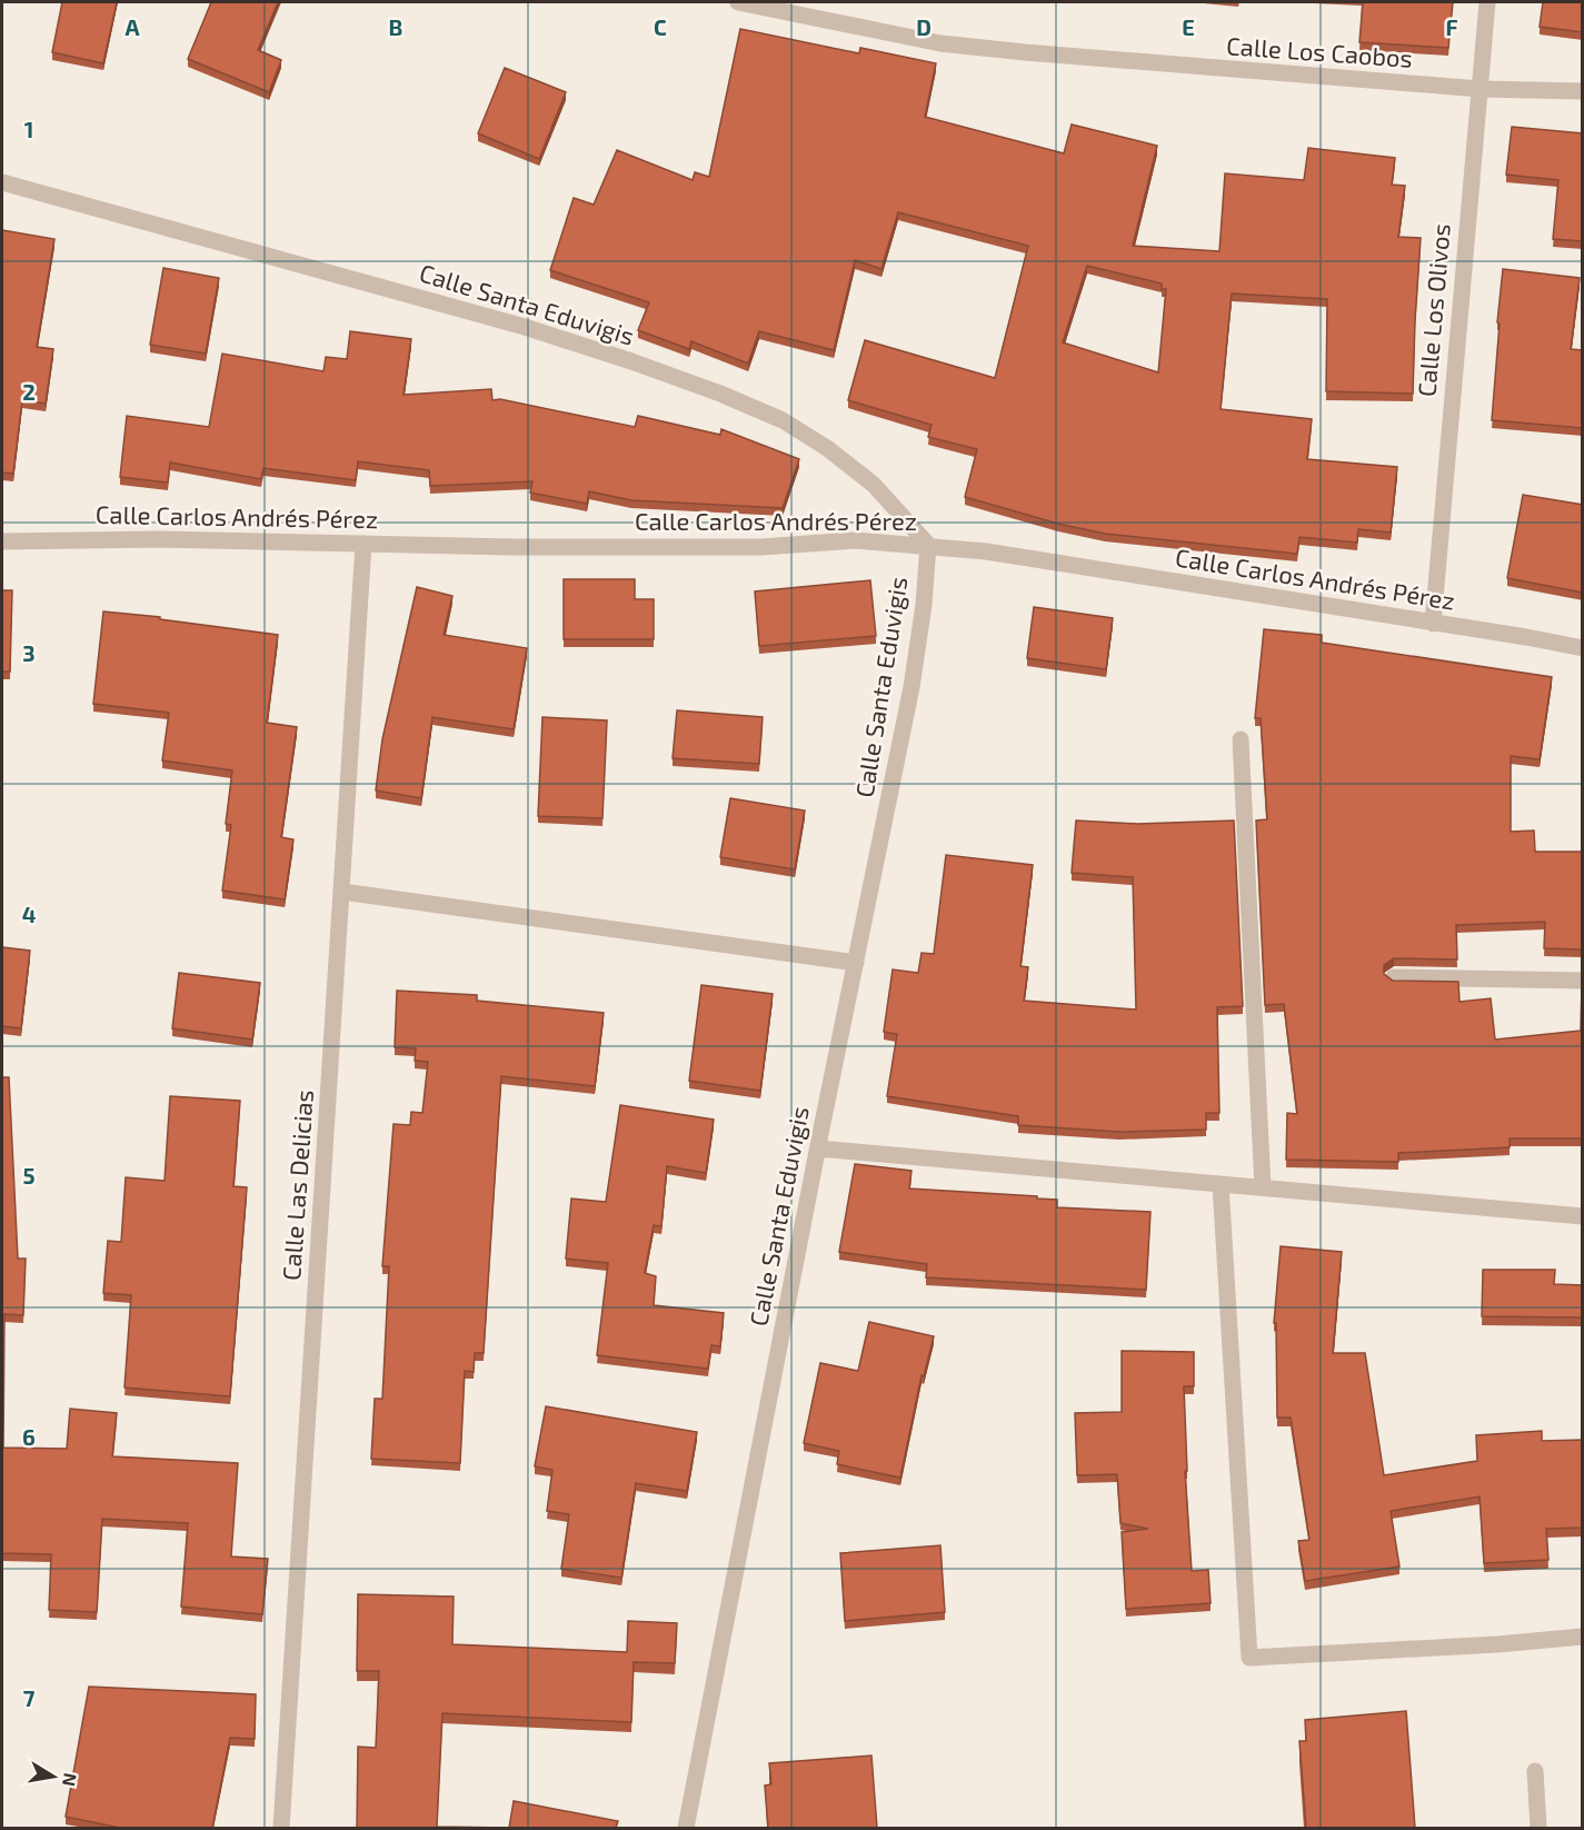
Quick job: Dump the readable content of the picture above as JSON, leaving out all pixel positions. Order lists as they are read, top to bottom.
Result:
{
  "streets": {
    "street": [
      "Calle Los Caobos",
      "Calle Santa Eduvigis",
      "Calle Los Olivos",
      "Calle Carlos Andrés Pérez",
      "Calle Las Delicias"
    ]
  },
  "crossings": [
    ["Calle Los Caobos", "Calle Los Olivos"],
    ["Calle Santa Eduvigis", "Calle Carlos Andrés Pérez"],
    ["Calle Los Olivos", "Calle Carlos Andrés Pérez"],
    ["Calle Carlos Andrés Pérez", "Calle Las Delicias"]
  ],
  "north": "right",
  "grid": {
    "columns": [
      "A",
      "B",
      "C",
      "D",
      "E",
      "F"
    ],
    "rows": [
      "1",
      "2",
      "3",
      "4",
      "5",
      "6",
      "7"
    ]
  }
}
